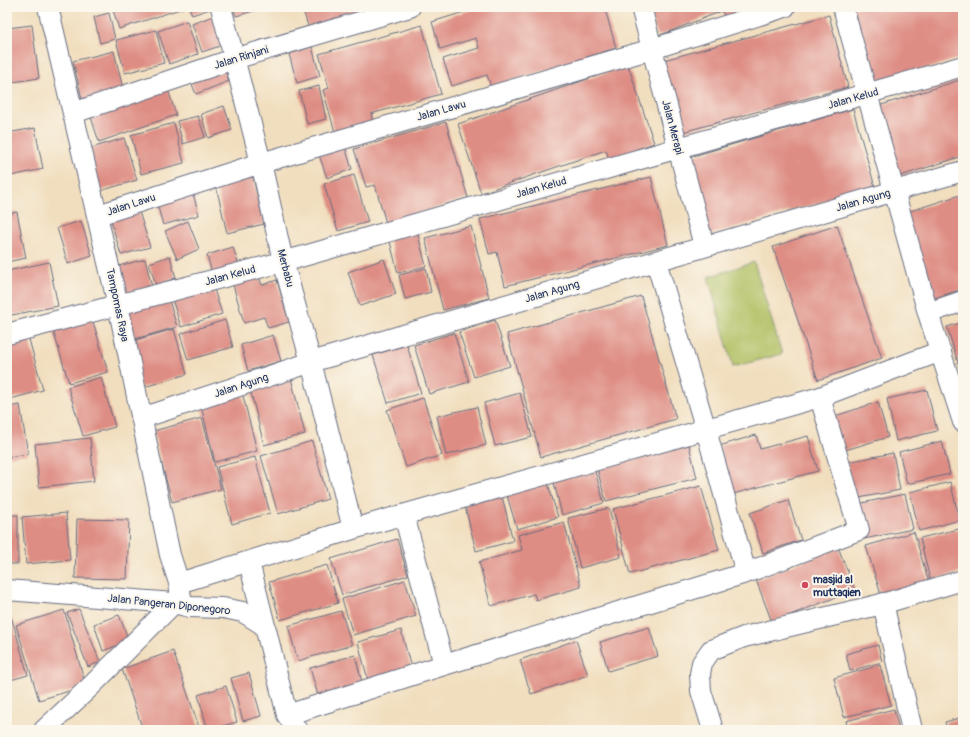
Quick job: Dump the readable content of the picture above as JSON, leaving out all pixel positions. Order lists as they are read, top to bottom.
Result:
{
  "streets": {
    "street": [
      "Jalan Rinjani",
      "Jalan Kelud",
      "Jalan Lawu",
      "Jalan Merapi",
      "Jalan Agung",
      "Merbabu",
      "Tampomas Raya",
      "Jalan Pangeran Diponegoro"
    ]
  },
  "crossings": [
    ["Jalan Rinjani", "Merbabu"],
    ["Jalan Rinjani", "Tampomas Raya"],
    ["Jalan Kelud", "Jalan Merapi"],
    ["Jalan Kelud", "Merbabu"],
    ["Jalan Kelud", "Tampomas Raya"],
    ["Jalan Lawu", "Jalan Merapi"],
    ["Jalan Lawu", "Merbabu"],
    ["Jalan Lawu", "Tampomas Raya"],
    ["Jalan Merapi", "Jalan Agung"],
    ["Jalan Agung", "Merbabu"],
    ["Jalan Agung", "Tampomas Raya"],
    ["Tampomas Raya", "Jalan Pangeran Diponegoro"]
  ],
  "places": ["masjid al muttaqien"]
}
